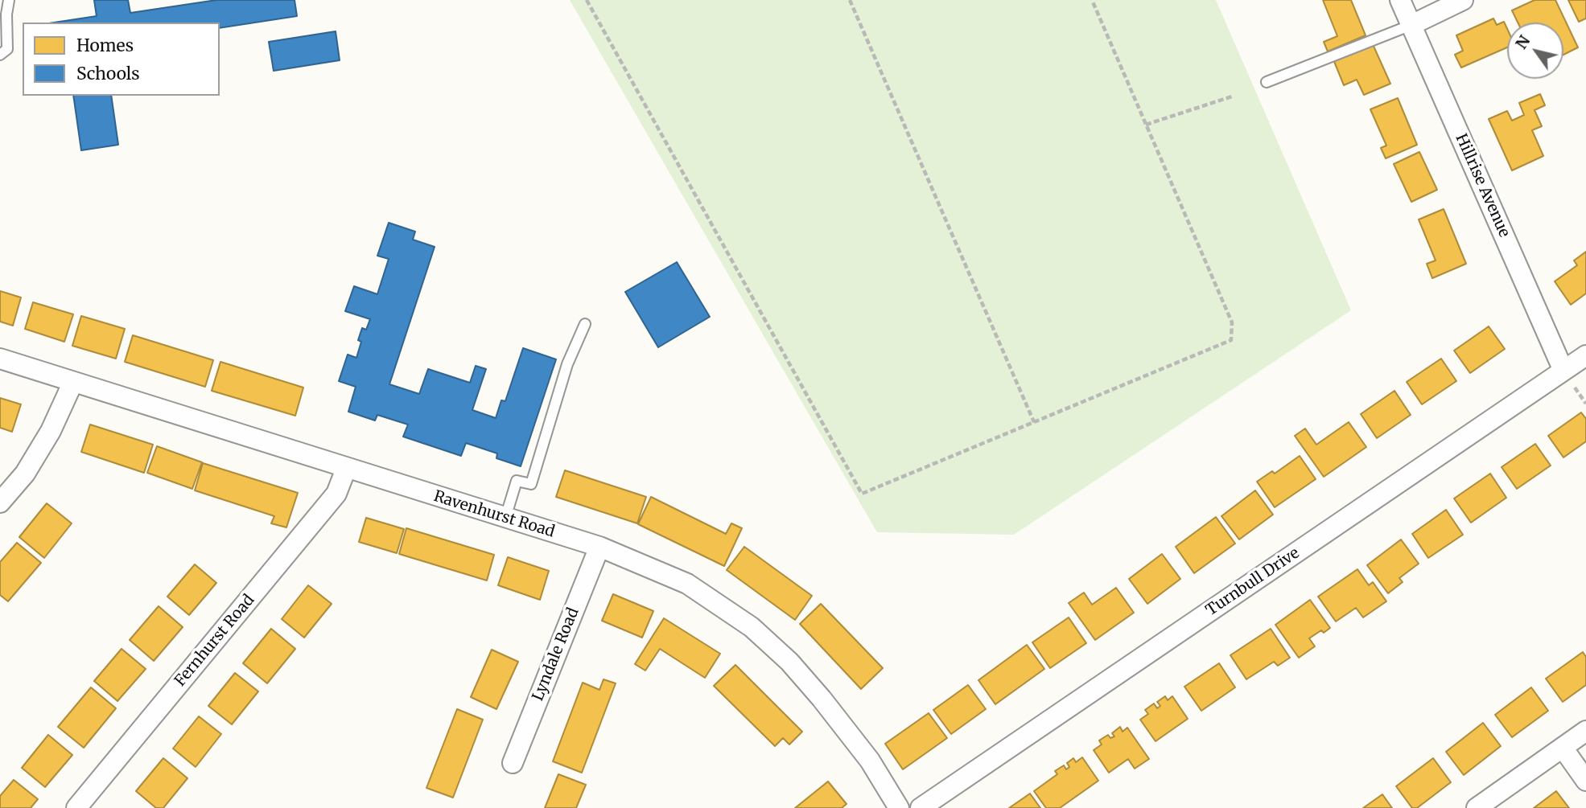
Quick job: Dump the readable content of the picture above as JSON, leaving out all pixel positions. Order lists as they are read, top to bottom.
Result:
{
  "streets": {
    "street": [
      "Hillrise Avenue",
      "Ravenhurst Road",
      "Turnbull Drive",
      "Fernhurst Road",
      "Lyndale Road"
    ]
  },
  "crossings": [
    ["Hillrise Avenue", "Turnbull Drive"],
    ["Ravenhurst Road", "Fernhurst Road"],
    ["Ravenhurst Road", "Lyndale Road"]
  ],
  "legend": ["Homes", "Schools"],
  "north": "top left"
}
